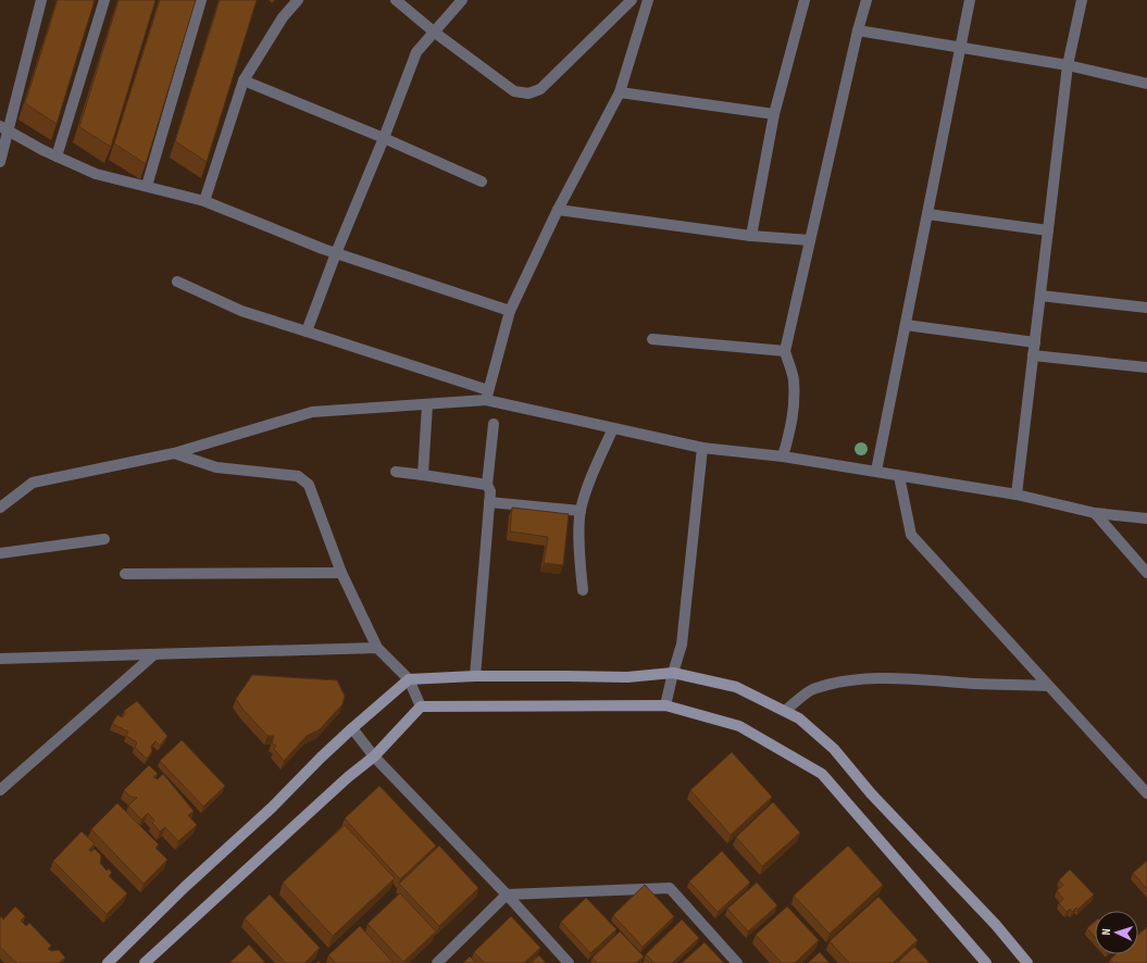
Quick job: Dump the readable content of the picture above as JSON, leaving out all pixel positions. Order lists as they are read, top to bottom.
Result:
{
  "north": "left"
}
